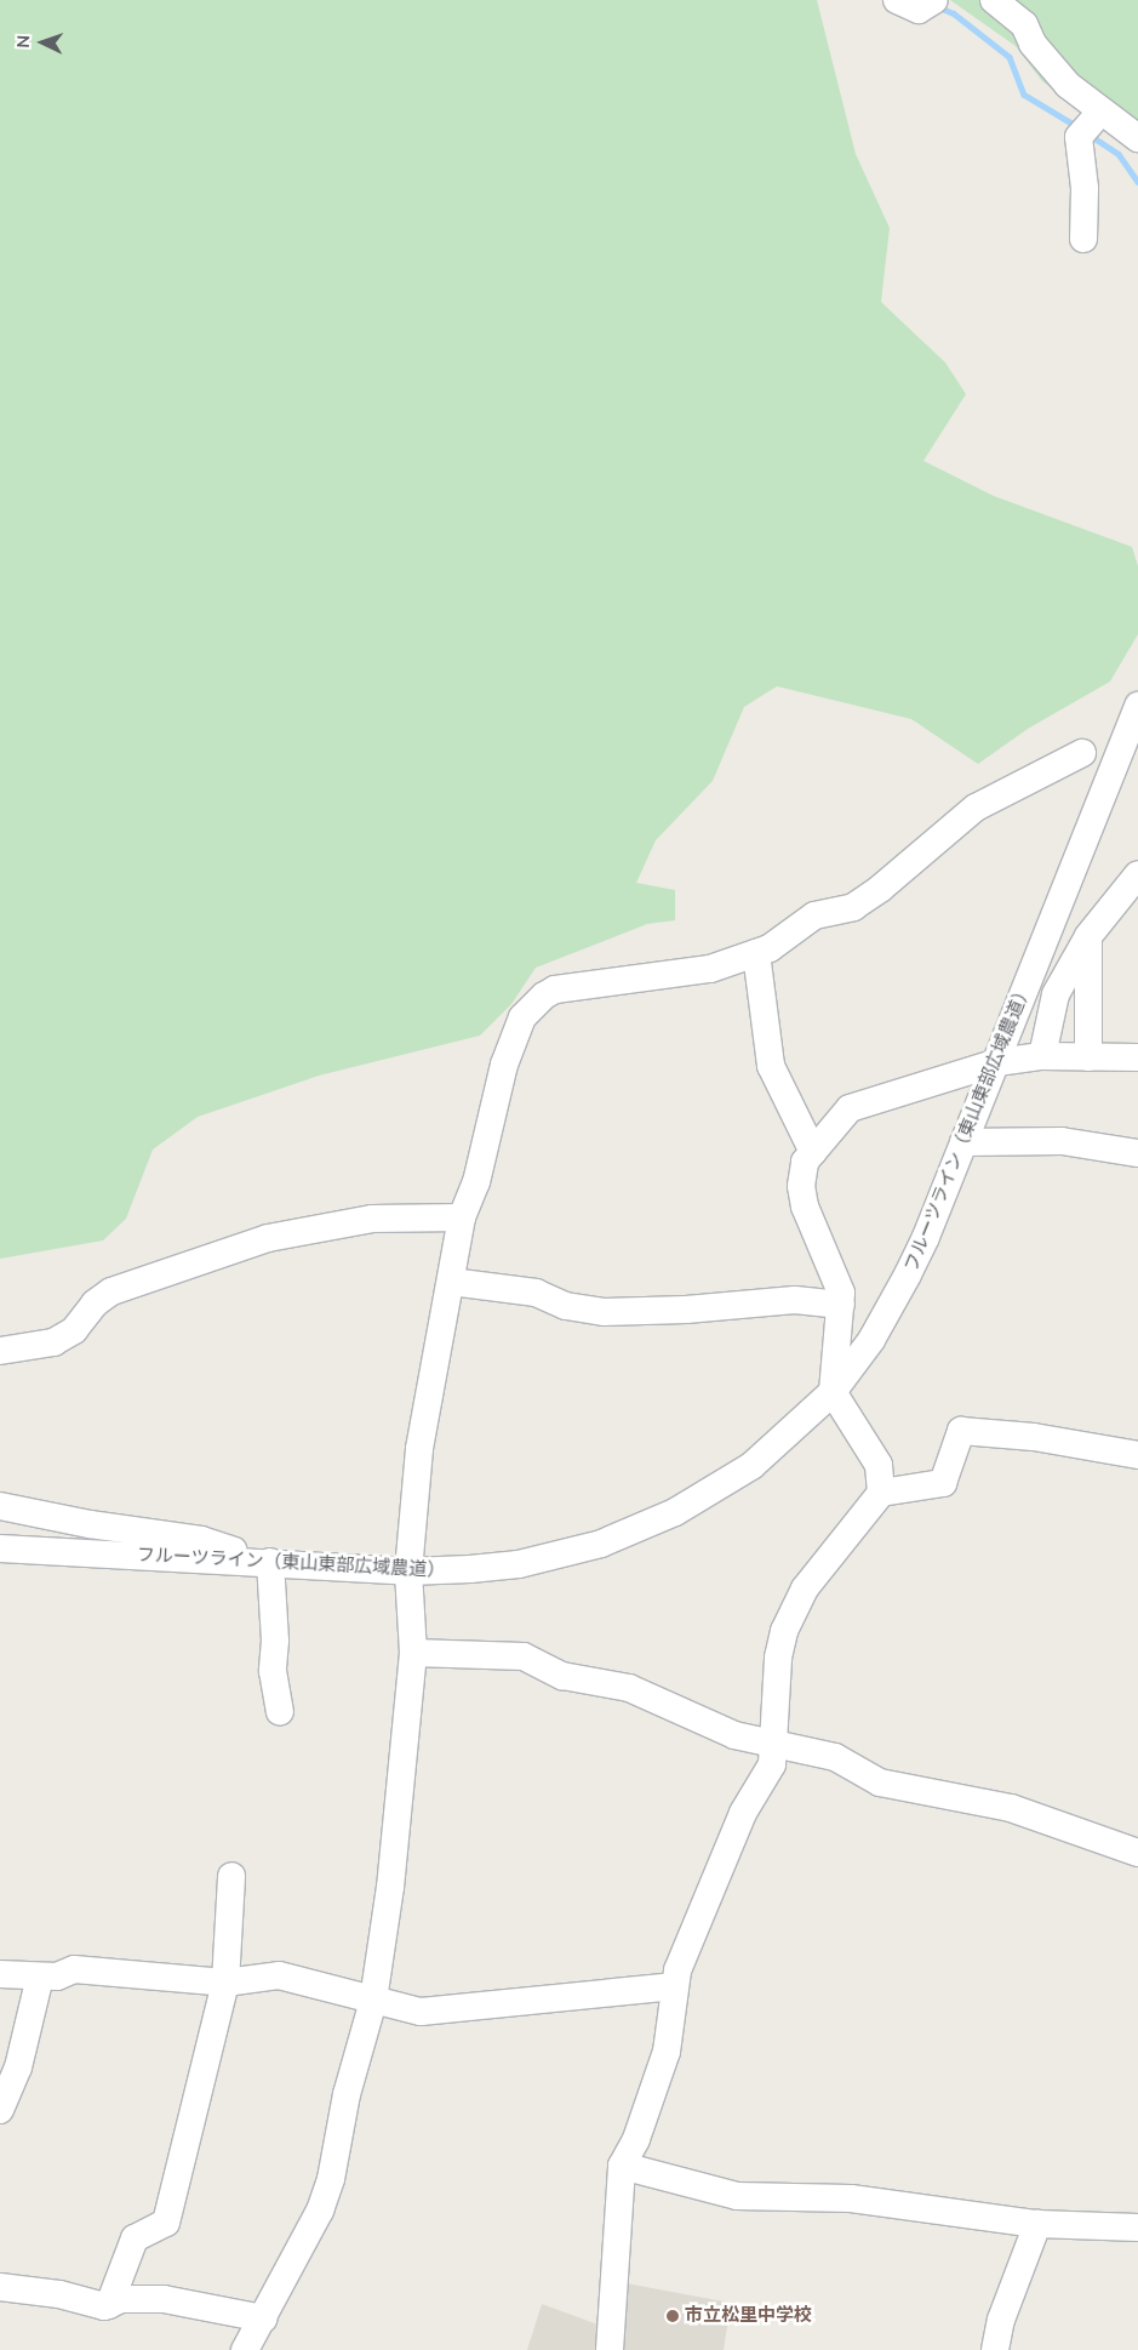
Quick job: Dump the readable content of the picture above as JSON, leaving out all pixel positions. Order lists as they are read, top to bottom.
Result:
{
  "streets": {
    "street": ["フルーツライン（東山東部広域農道）"]
  },
  "places": ["市立松里中学校"],
  "north": "left"
}
